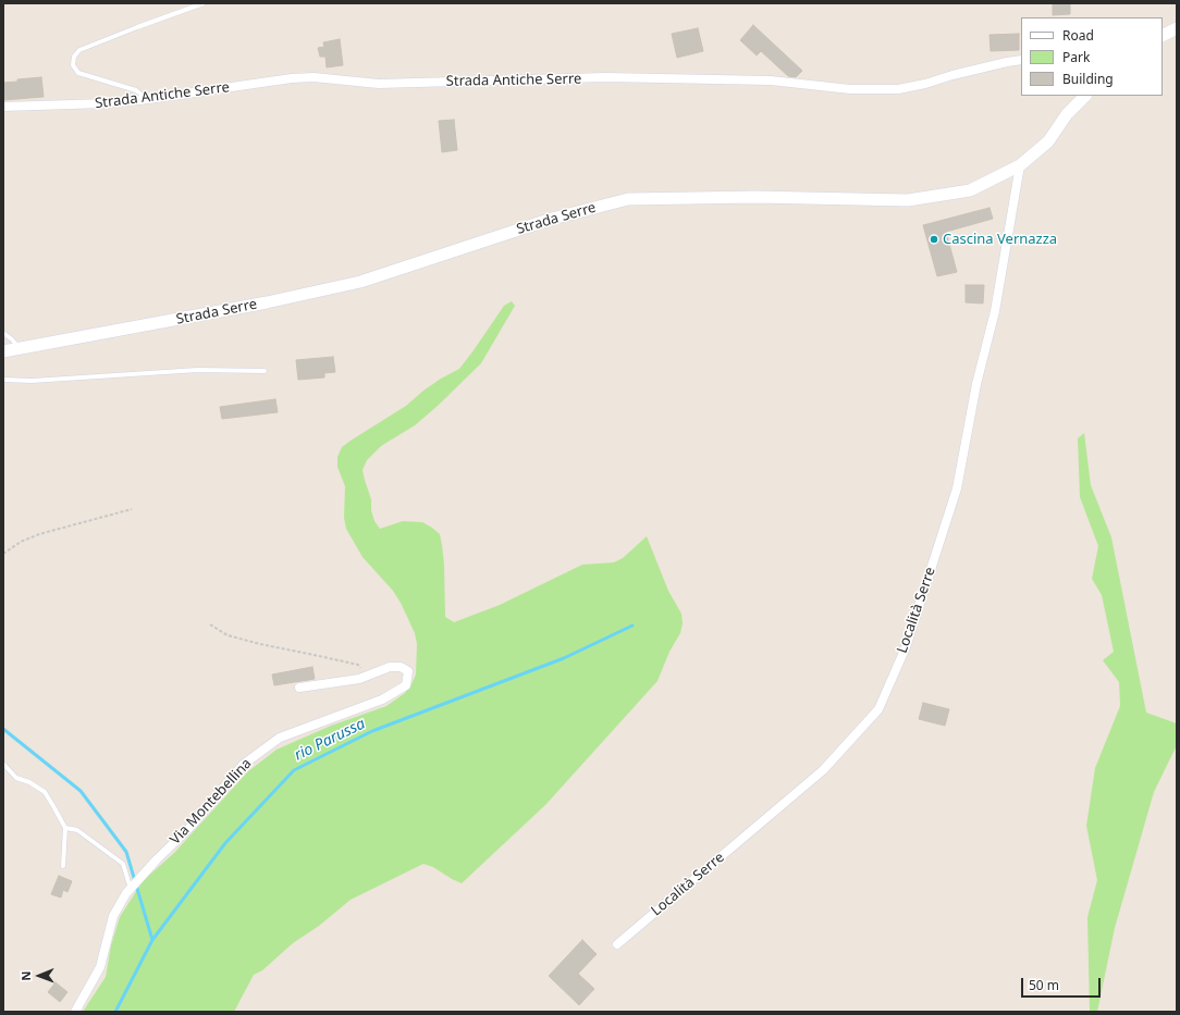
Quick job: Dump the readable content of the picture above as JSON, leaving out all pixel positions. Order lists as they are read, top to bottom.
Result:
{
  "streets": {
    "main road": ["Strada Serre"],
    "street": ["Strada Antiche Serre", "Località Serre", "Via Montebellina"]
  },
  "crossings": [
    ["Strada Serre", "Località Serre"]
  ],
  "water": ["rio Parussa"],
  "places": ["Cascina Vernazza"],
  "legend": ["Road", "Park", "Building"],
  "scale_bar": "50 m",
  "north": "left"
}
